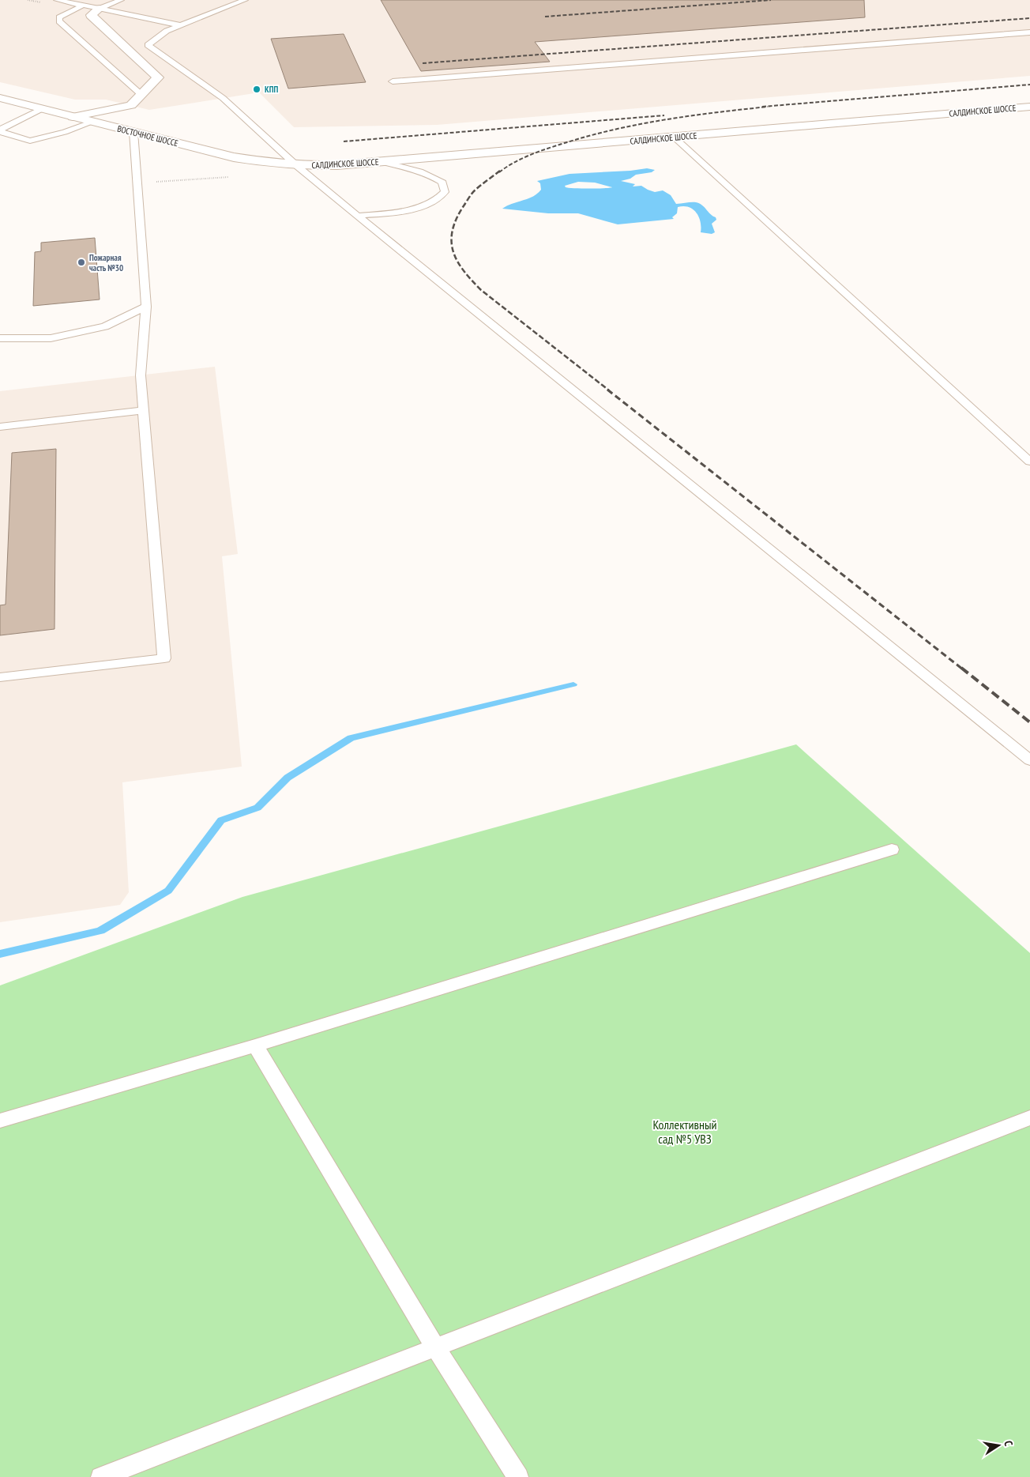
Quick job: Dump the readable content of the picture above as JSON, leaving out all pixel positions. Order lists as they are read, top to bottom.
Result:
{
  "streets": {
    "main road": ["САЛДИНСКОЕ ШОССЕ", "ВОСТОЧНОЕ ШОССЕ"]
  },
  "crossings": [
    ["САЛДИНСКОЕ ШОССЕ", "ВОСТОЧНОЕ ШОССЕ"]
  ],
  "parks": ["Коллективный сад №5 УВЗ"],
  "places": ["КПП", "Пожарная часть №30"],
  "north": "right"
}
